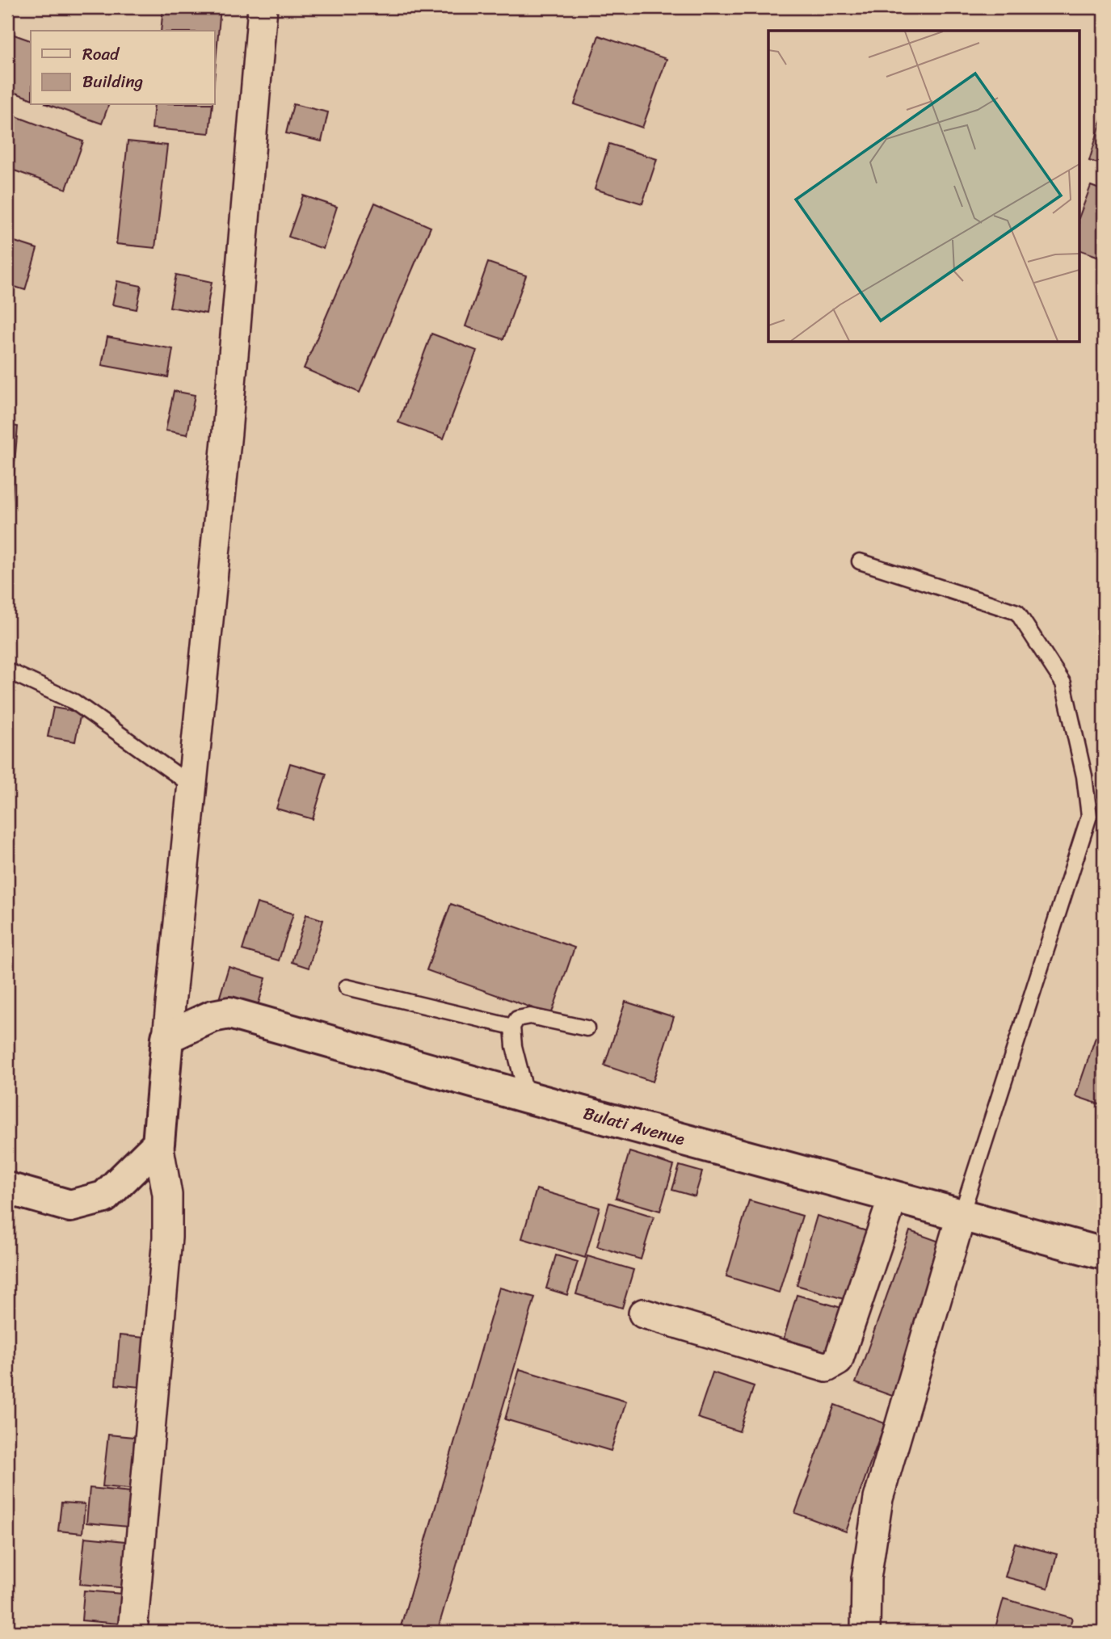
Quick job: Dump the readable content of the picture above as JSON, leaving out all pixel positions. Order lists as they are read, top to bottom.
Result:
{
  "streets": {
    "street": ["Bulati Avenue"]
  },
  "legend": ["Road", "Building"]
}
